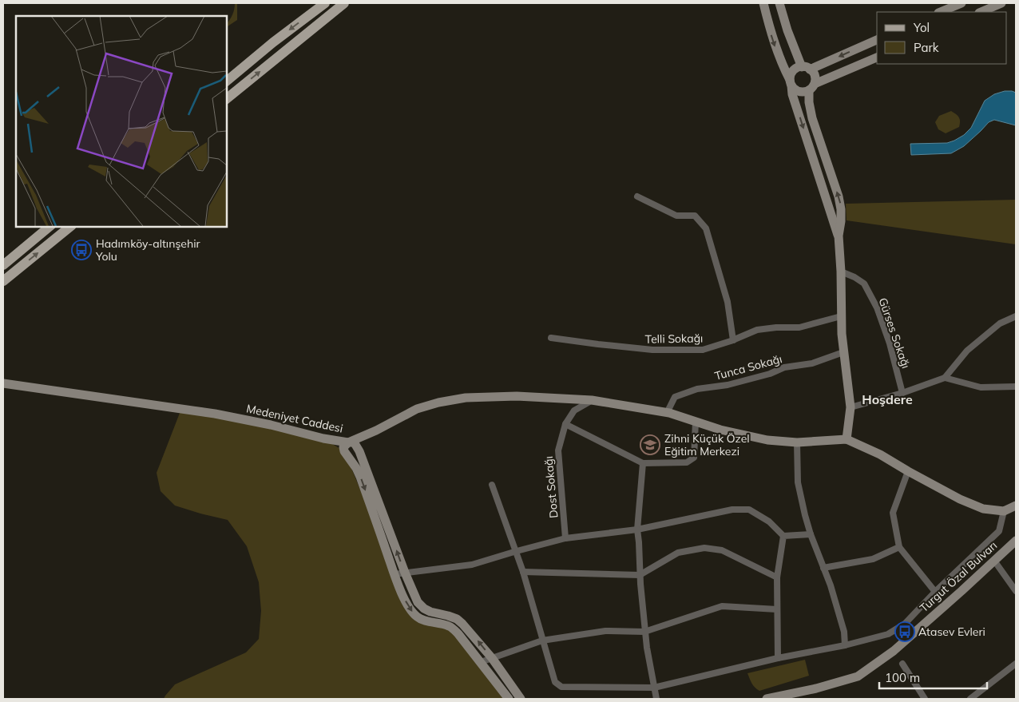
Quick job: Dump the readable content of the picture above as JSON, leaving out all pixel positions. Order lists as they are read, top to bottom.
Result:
{
  "streets": {
    "street": [
      "Gürses Sokağı",
      "Telli Sokağı",
      "Tunca Sokağı",
      "Medeniyet Caddesi",
      "Dost Sokağı",
      "Turgut Özal Bulvarı"
    ]
  },
  "crossings": [
    ["Tunca Sokağı", "Medeniyet Caddesi"],
    ["Medeniyet Caddesi", "Dost Sokağı"]
  ],
  "districts": ["Hoşdere"],
  "places": {
    "bus stop": ["Hadımköy-altınşehir Yolu", "Atasev Evleri"],
    "school or university": ["Zihni Küçük Özel Eğitim Merkezi"]
  },
  "legend": ["Yol", "Park"],
  "scale_bar": "100 m"
}
